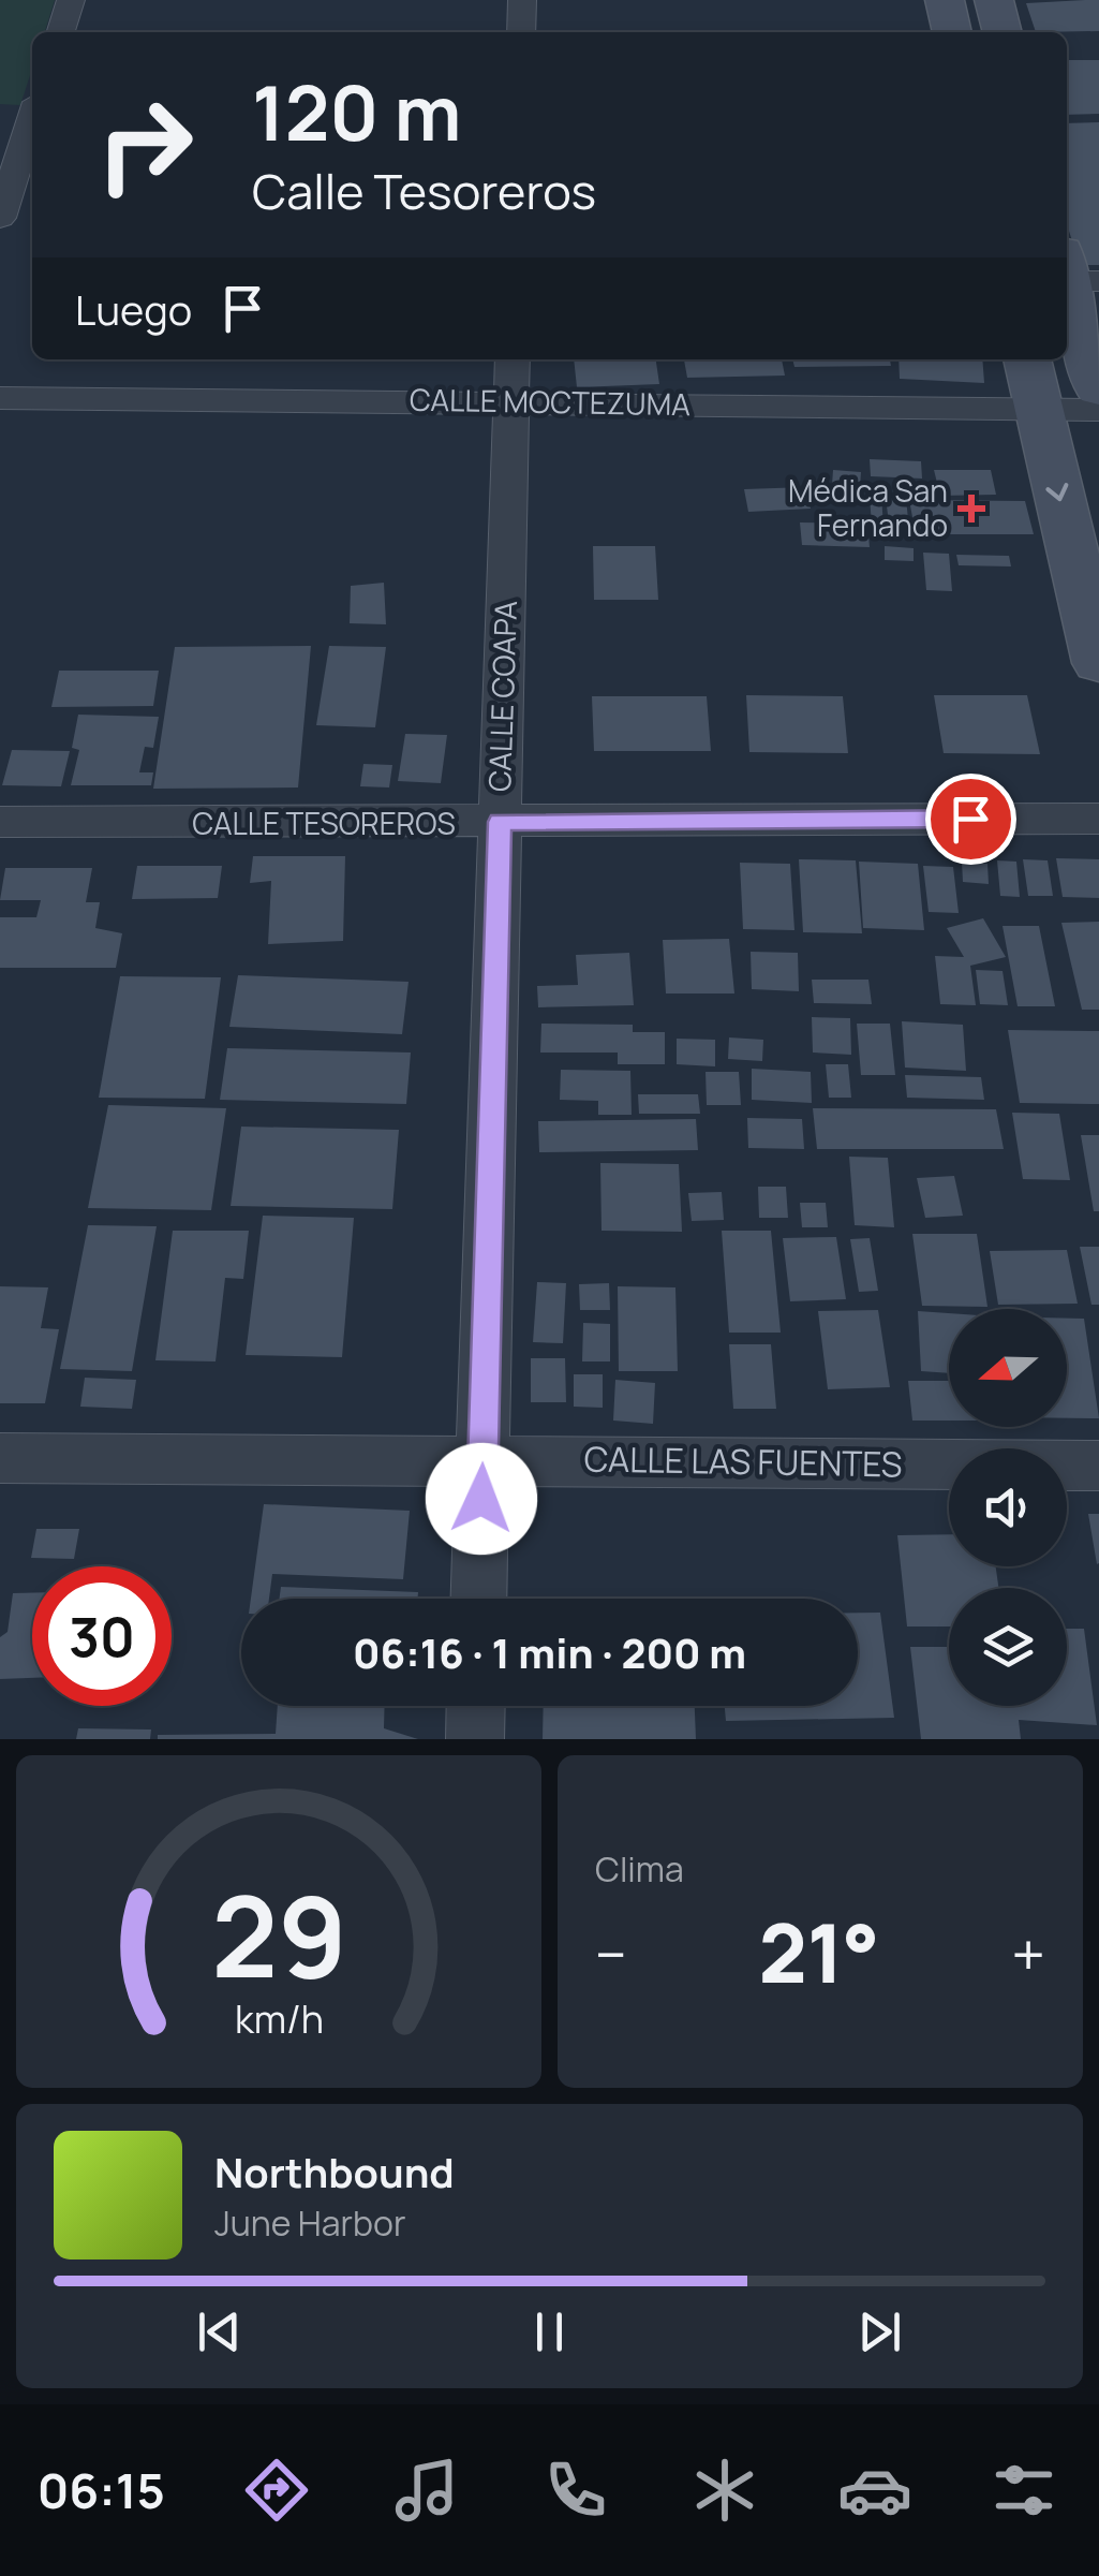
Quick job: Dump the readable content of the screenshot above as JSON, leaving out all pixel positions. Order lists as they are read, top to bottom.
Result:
{
  "streets": {
    "street": [
      "CALLE MOCTEZUMA",
      "CALLE COAPA",
      "CALLE TESOREROS",
      "CALLE LAS FUENTES"
    ]
  },
  "crossings": [
    ["CALLE MOCTEZUMA", "CALLE COAPA"],
    ["CALLE COAPA", "CALLE TESOREROS"],
    ["CALLE COAPA", "CALLE LAS FUENTES"]
  ],
  "places": {
    "health": ["Médica San Fernando"]
  },
  "north": "left",
  "page": {
    "turn": ["120 m", "Calle Tesoreros"],
    "then": "Luego",
    "limit": "30",
    "trip": "06:16 · 1 min · 200 m",
    "tile": "Clima",
    "heat": ["−", "21°", "+"],
    "song": ["Northbound", "June Harbor"],
    "tabs": "06:15",
    "gauge": ["29", "km/h"]
  }
}
